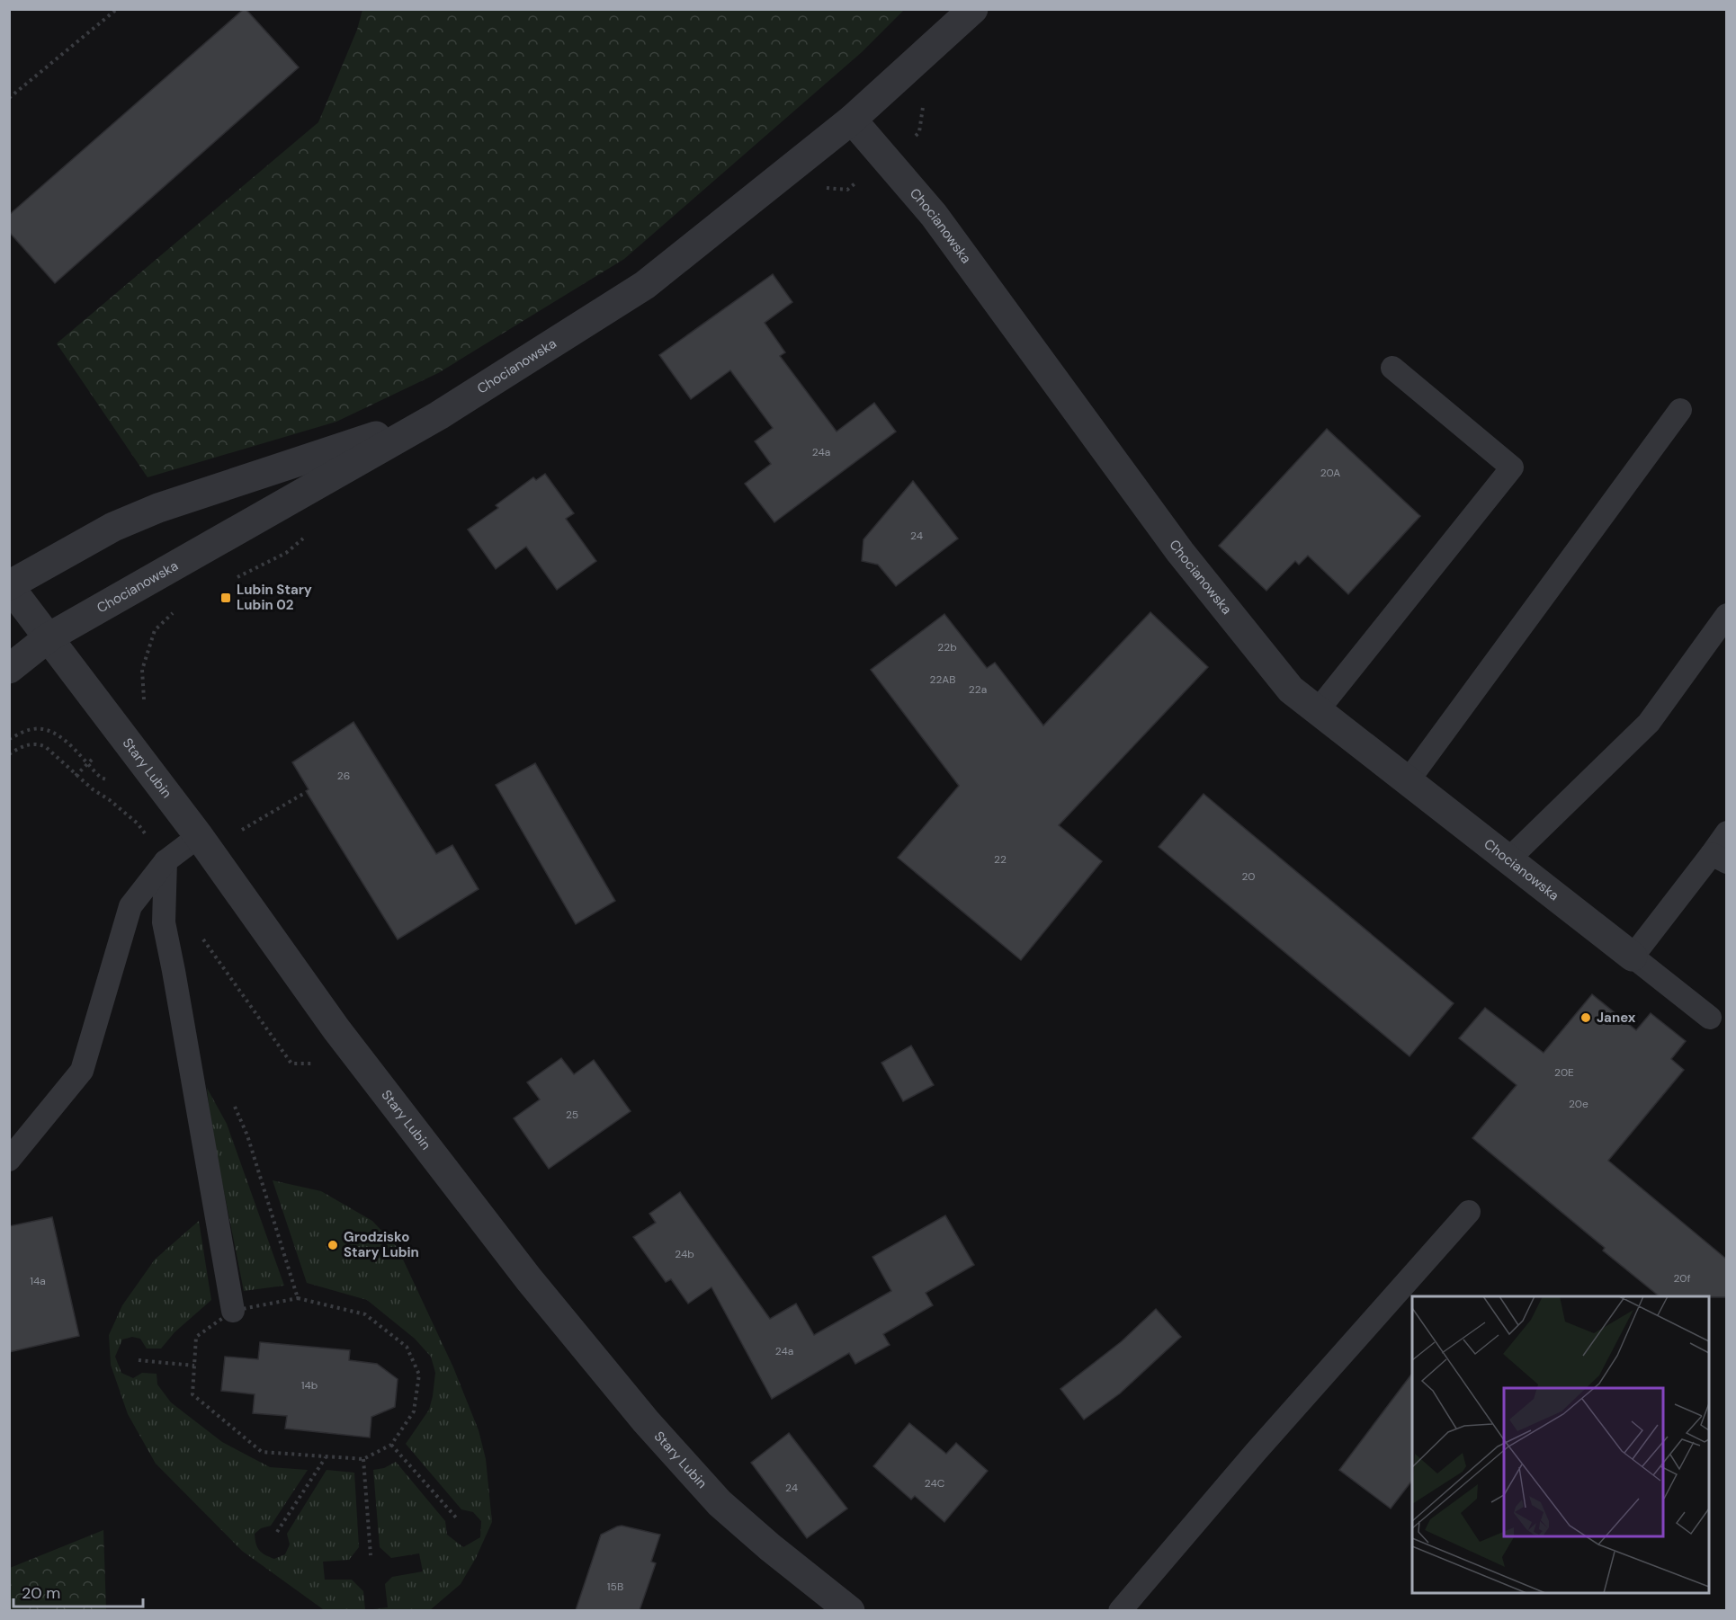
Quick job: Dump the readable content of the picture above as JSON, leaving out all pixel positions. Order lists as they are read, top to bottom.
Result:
{
  "streets": {
    "street": ["Chocianowska", "Stary Lubin"]
  },
  "crossings": [
    ["Chocianowska", "Stary Lubin"]
  ],
  "places": {
    "transit": ["Lubin Stary Lubin 02"],
    "other": ["Janex", "Grodzisko Stary Lubin"]
  },
  "house_numbers": [
    "24a",
    "20A",
    "24",
    "22b",
    "22AB",
    "22a",
    "26",
    "22",
    "20",
    "20E",
    "20e",
    "25",
    "24b",
    "20f",
    "14a",
    "24a",
    "14b",
    "24C",
    "24",
    "15B"
  ],
  "scale_bar": "20 m"
}
